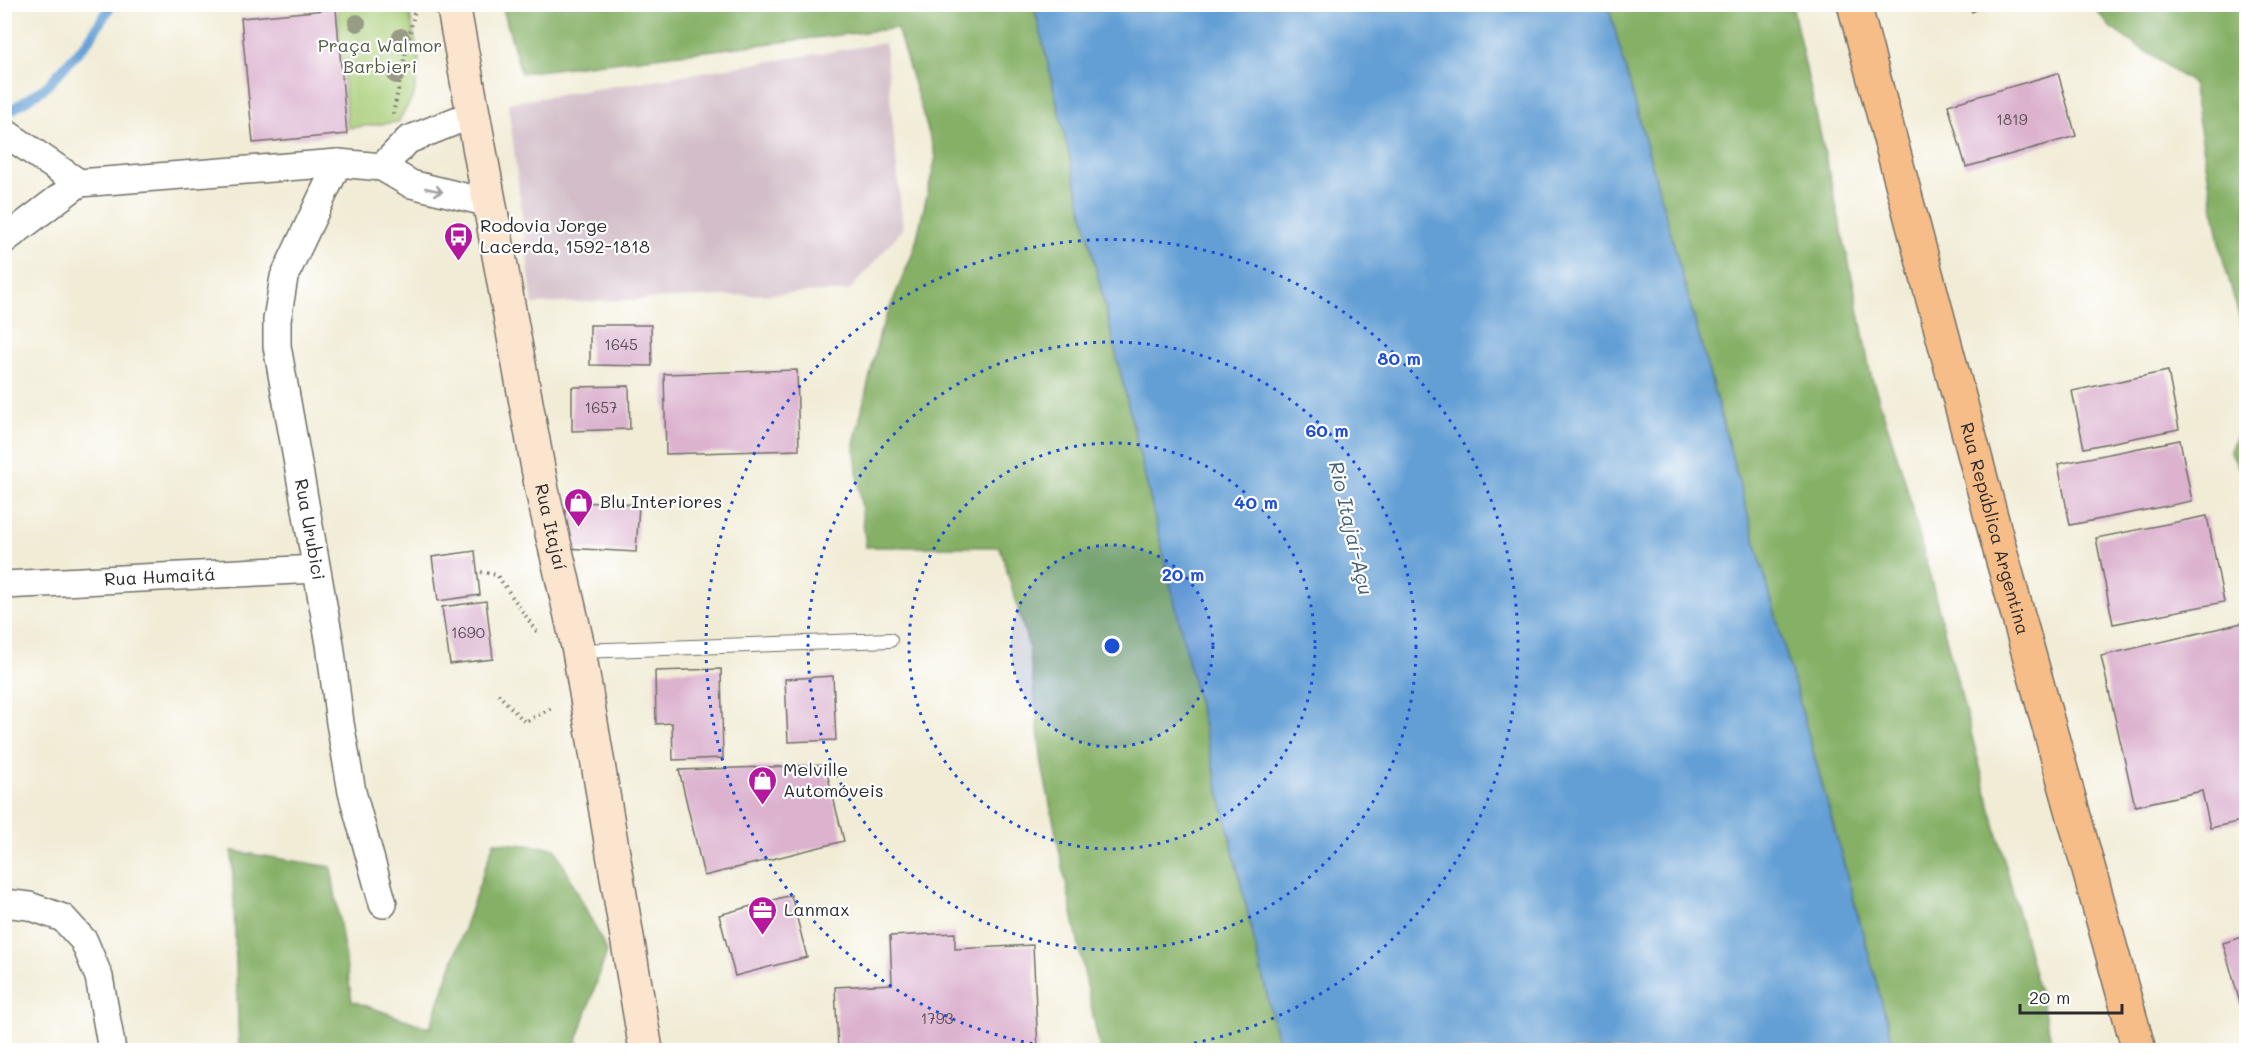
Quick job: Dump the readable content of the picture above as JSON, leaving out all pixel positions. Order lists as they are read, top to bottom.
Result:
{
  "streets": {
    "main road": ["Rua Itajaí", "Rua República Argentina"],
    "street": ["Rua Urubici", "Rua Humaitá"]
  },
  "crossings": [
    ["Rua Urubici", "Rua Humaitá"]
  ],
  "water": ["Rio Itajaí-Açu"],
  "parks": ["Praça Walmor Barbieri"],
  "places": {
    "bus stop": ["Rodovia Jorge Lacerda, 1592-1818"],
    "shop": ["Blu Interiores", "Melville Automóveis"],
    "office": ["Lanmax"]
  },
  "house_numbers": [
    "1819",
    "1645",
    "1657",
    "1690",
    "1793"
  ],
  "scale_bar": "20 m",
  "rings": [
    "80 m",
    "60 m",
    "40 m",
    "20 m"
  ]
}
